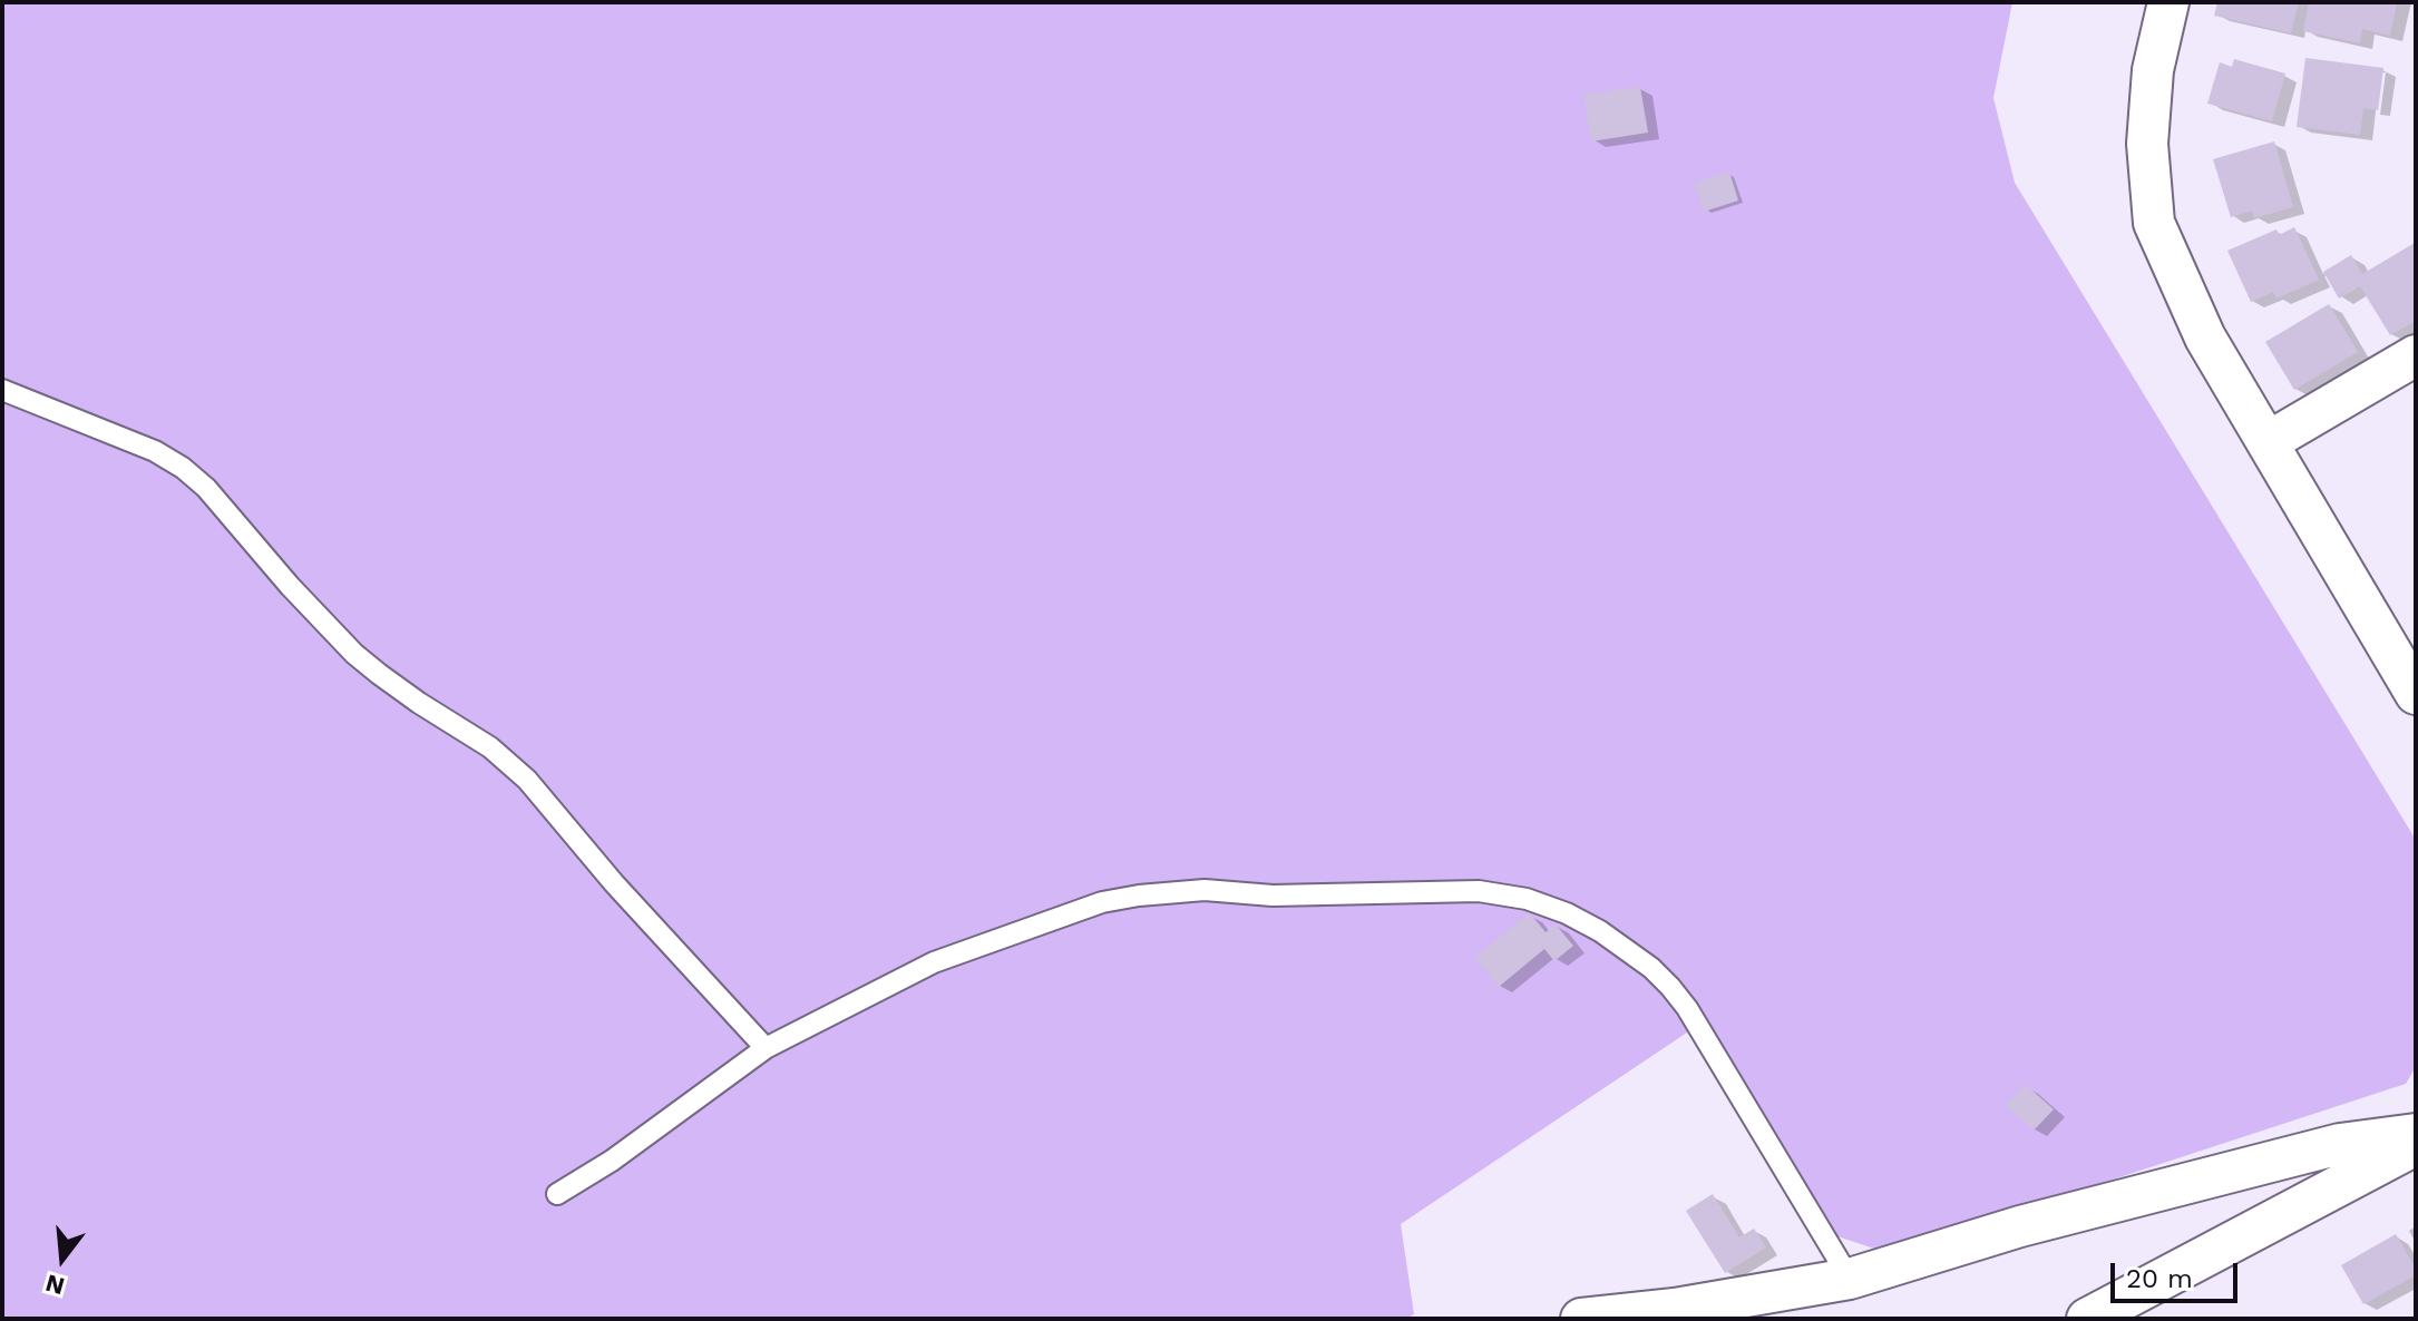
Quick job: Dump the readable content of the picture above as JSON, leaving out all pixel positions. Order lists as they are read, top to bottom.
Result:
{
  "scale_bar": "20 m",
  "north": "bottom"
}
